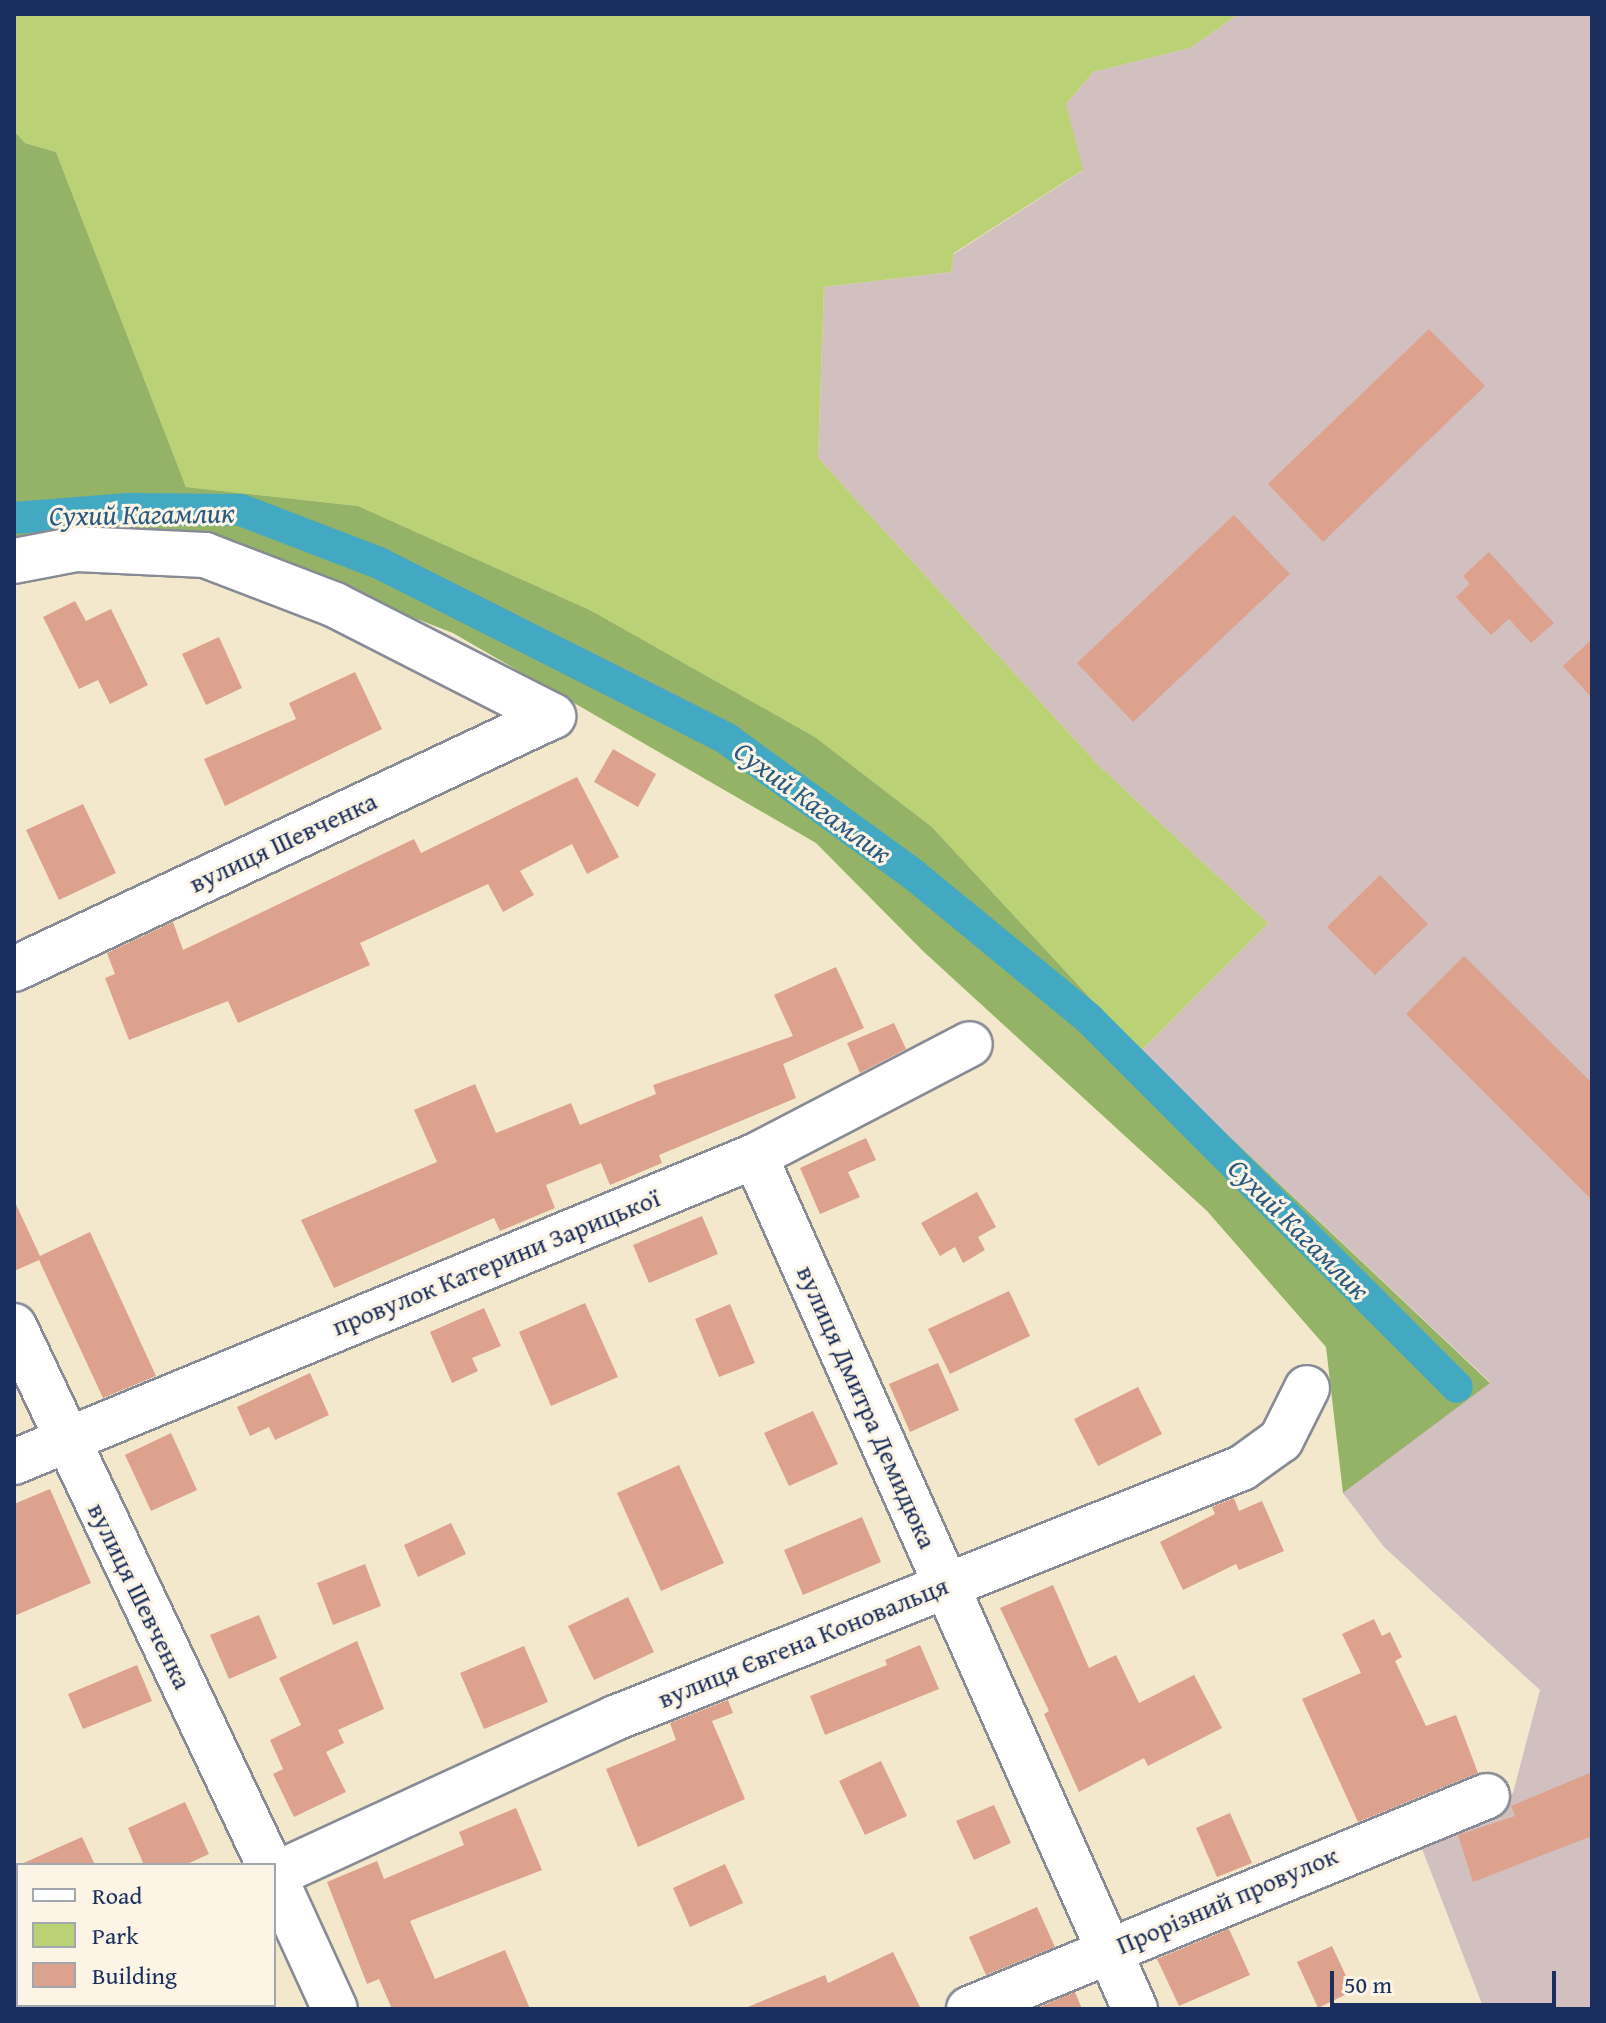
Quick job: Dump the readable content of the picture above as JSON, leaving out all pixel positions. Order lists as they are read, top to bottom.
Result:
{
  "streets": {
    "street": [
      "вулиця Шевченка",
      "провулок Катерини Зарицької",
      "вулиця Дмитра Демидюка",
      "вулиця Євгена Коновальця",
      "Прорізний провулок"
    ]
  },
  "crossings": [
    ["вулиця Шевченка", "провулок Катерини Зарицької"],
    ["провулок Катерини Зарицької", "вулиця Дмитра Демидюка"],
    ["вулиця Дмитра Демидюка", "вулиця Євгена Коновальця"],
    ["вулиця Дмитра Демидюка", "Прорізний провулок"]
  ],
  "water": ["Сухий Кагамлик"],
  "legend": ["Road", "Park", "Building"],
  "scale_bar": "50 m"
}
